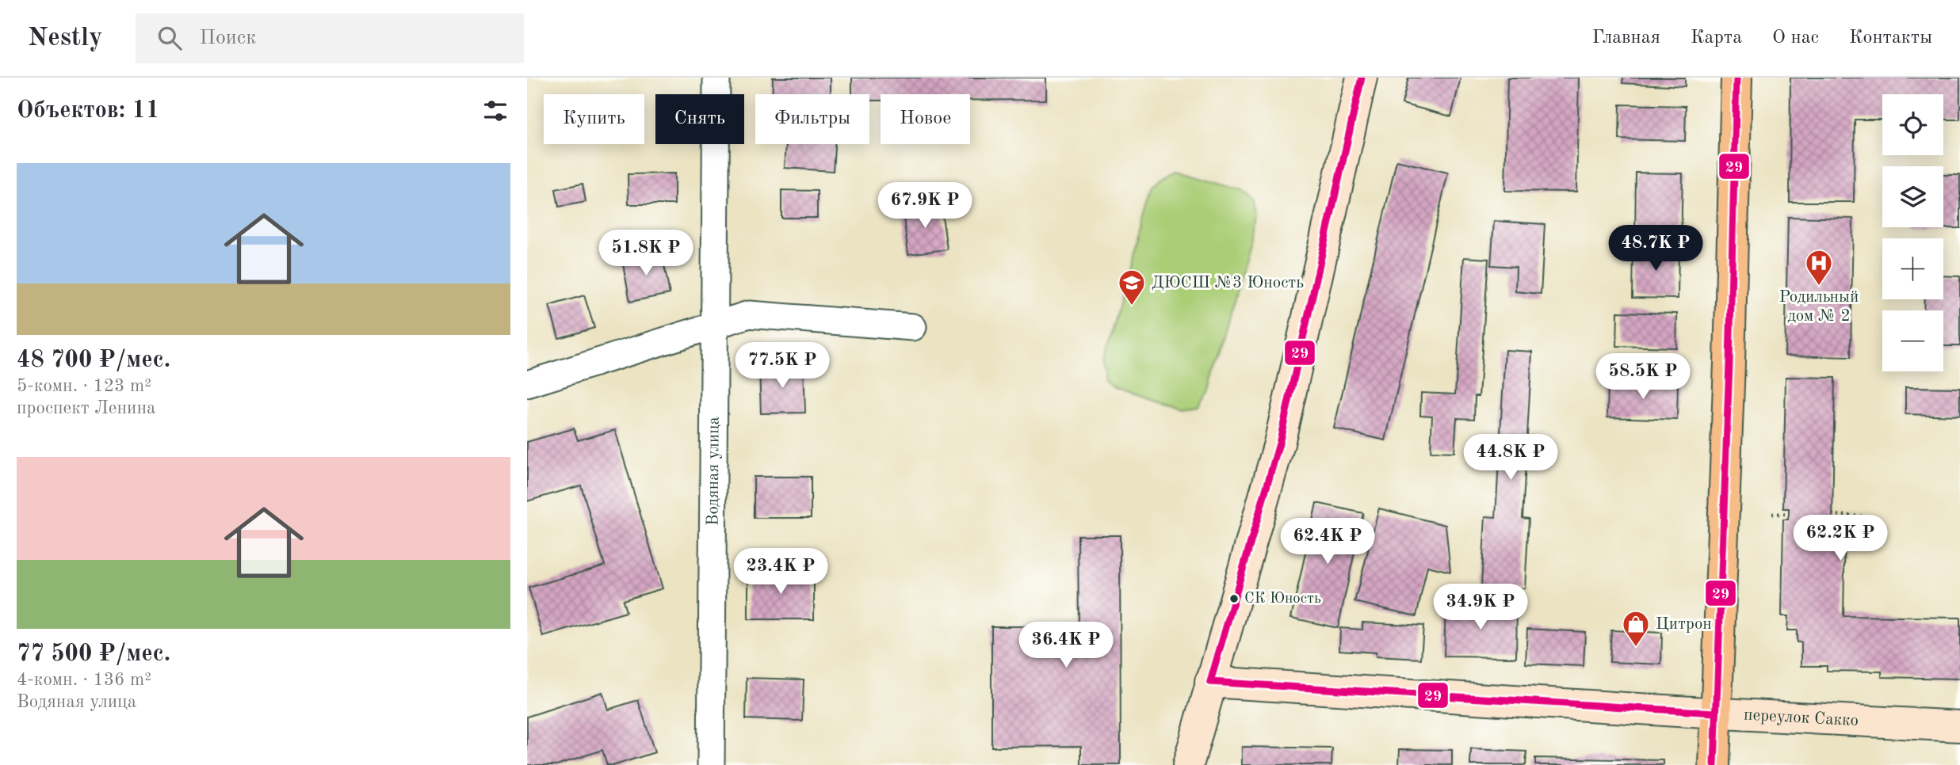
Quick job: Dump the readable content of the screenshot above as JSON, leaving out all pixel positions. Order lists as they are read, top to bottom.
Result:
{
  "streets": {
    "street": ["Водяная улица", "переулок Сакко"]
  },
  "places": {
    "hospital": ["Родильный дом № 2"],
    "school or university": ["ДЮСШ №3 Юность"],
    "other": ["СК Юность"],
    "shop": ["Цитрон"]
  },
  "lines": ["transit line 29"],
  "page": {
    "header": "Nestly",
    "search": "Поиск",
    "nav": [
      "Главная",
      "Карта",
      "О нас",
      "Контакты"
    ],
    "heading": "Объектов: 11",
    "map_buttons": ["+", "−"],
    "chip": [
      "Купить",
      "Снять",
      "Фильтры",
      "Новое"
    ],
    "list": [
      {
        "name": "48 700 ₽/мес.",
        "note": "5-комн. · 123 m² · проспект Ленина"
      },
      {
        "name": "77 500 ₽/мес.",
        "note": "4-комн. · 136 m² · Водяная улица"
      }
    ],
    "price": [
      "67.9K ₽",
      "48.7K ₽",
      "51.8K ₽",
      "77.5K ₽",
      "58.5K ₽",
      "44.8K ₽",
      "62.2K ₽",
      "62.4K ₽",
      "23.4K ₽",
      "34.9K ₽",
      "36.4K ₽"
    ]
  }
}
